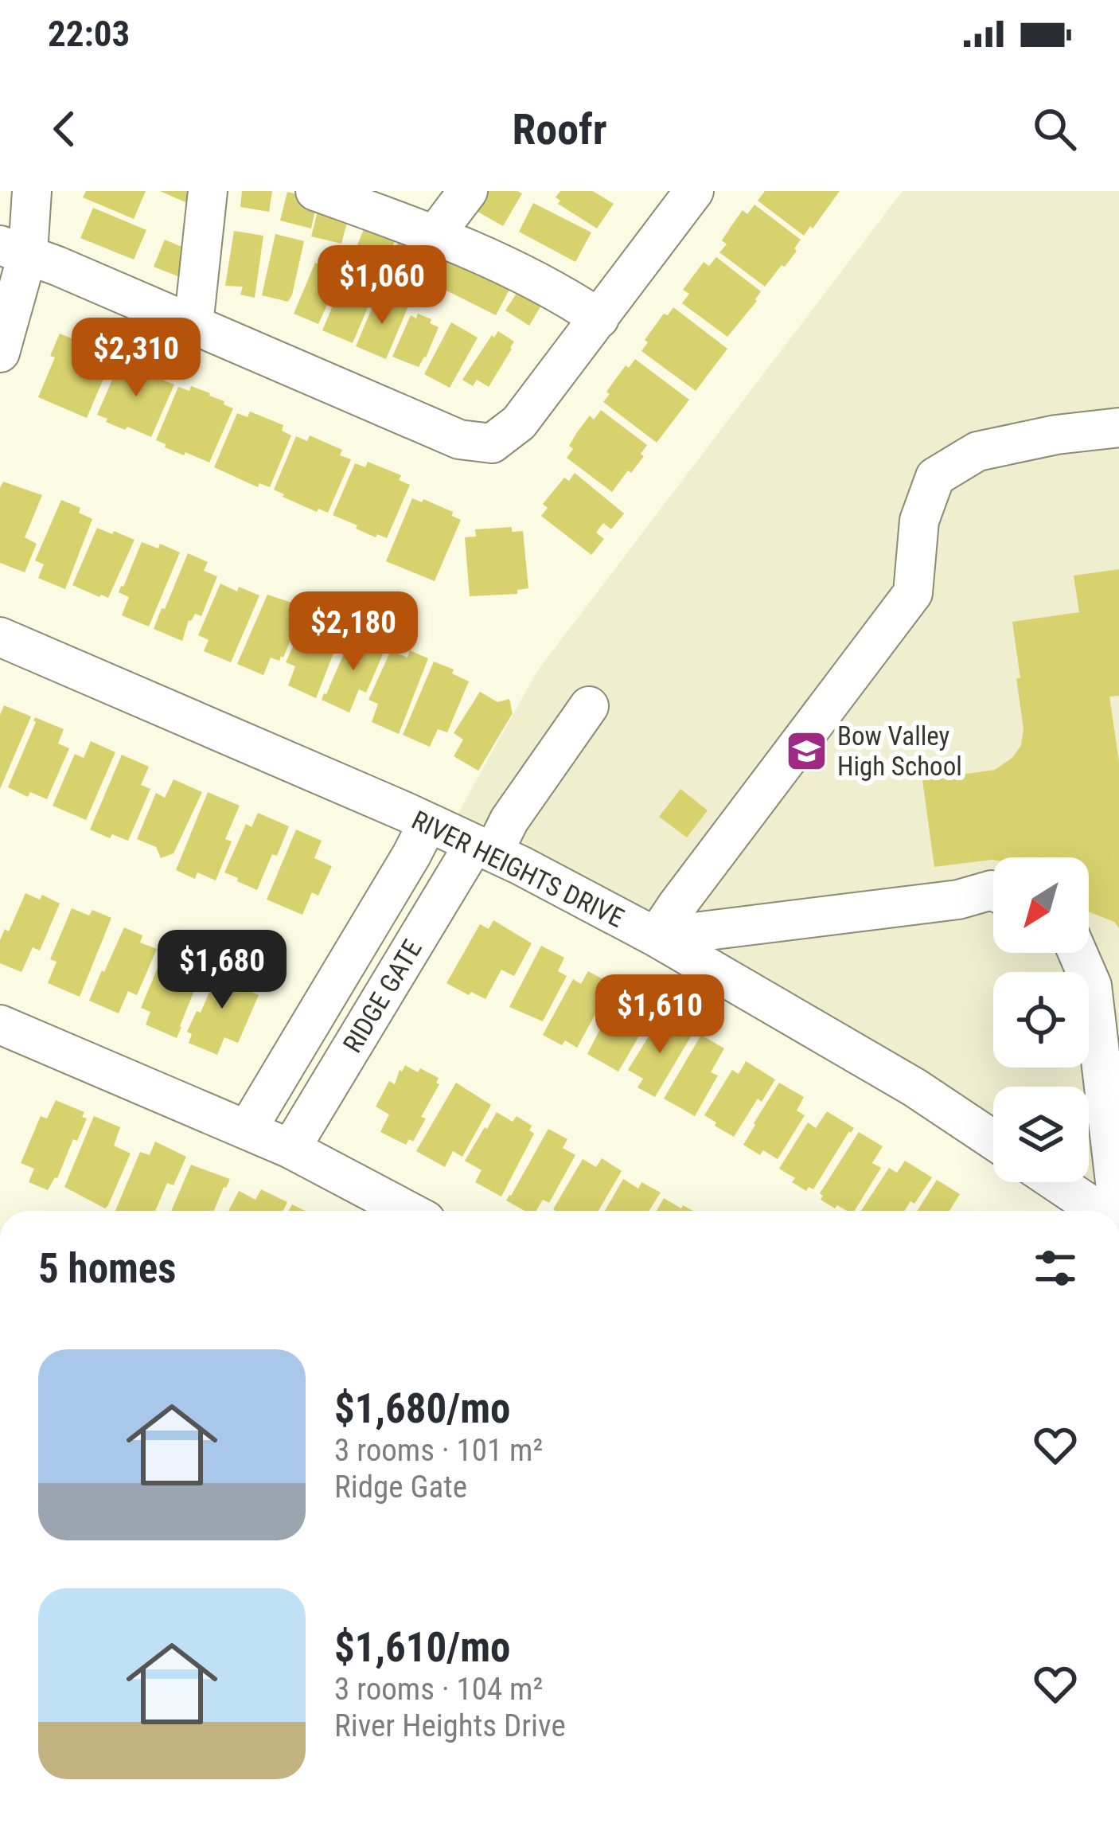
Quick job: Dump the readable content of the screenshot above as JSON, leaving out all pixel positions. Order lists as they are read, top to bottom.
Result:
{
  "streets": {
    "street": ["RIVER HEIGHTS DRIVE", "RIDGE GATE"]
  },
  "crossings": [
    ["RIVER HEIGHTS DRIVE", "RIDGE GATE"]
  ],
  "places": {
    "school or university": ["Bow Valley High School"]
  },
  "north": "bottom left",
  "page": {
    "status": "22:03",
    "header": "Roofr",
    "price": [
      "$1,060",
      "$2,310",
      "$2,180",
      "$1,680",
      "$1,610"
    ],
    "heading": "5 homes",
    "list": [
      {
        "name": "$1,680/mo",
        "note": "3 rooms · 101 m² · Ridge Gate"
      },
      {
        "name": "$1,610/mo",
        "note": "3 rooms · 104 m² · River Heights Drive"
      }
    ]
  }
}
